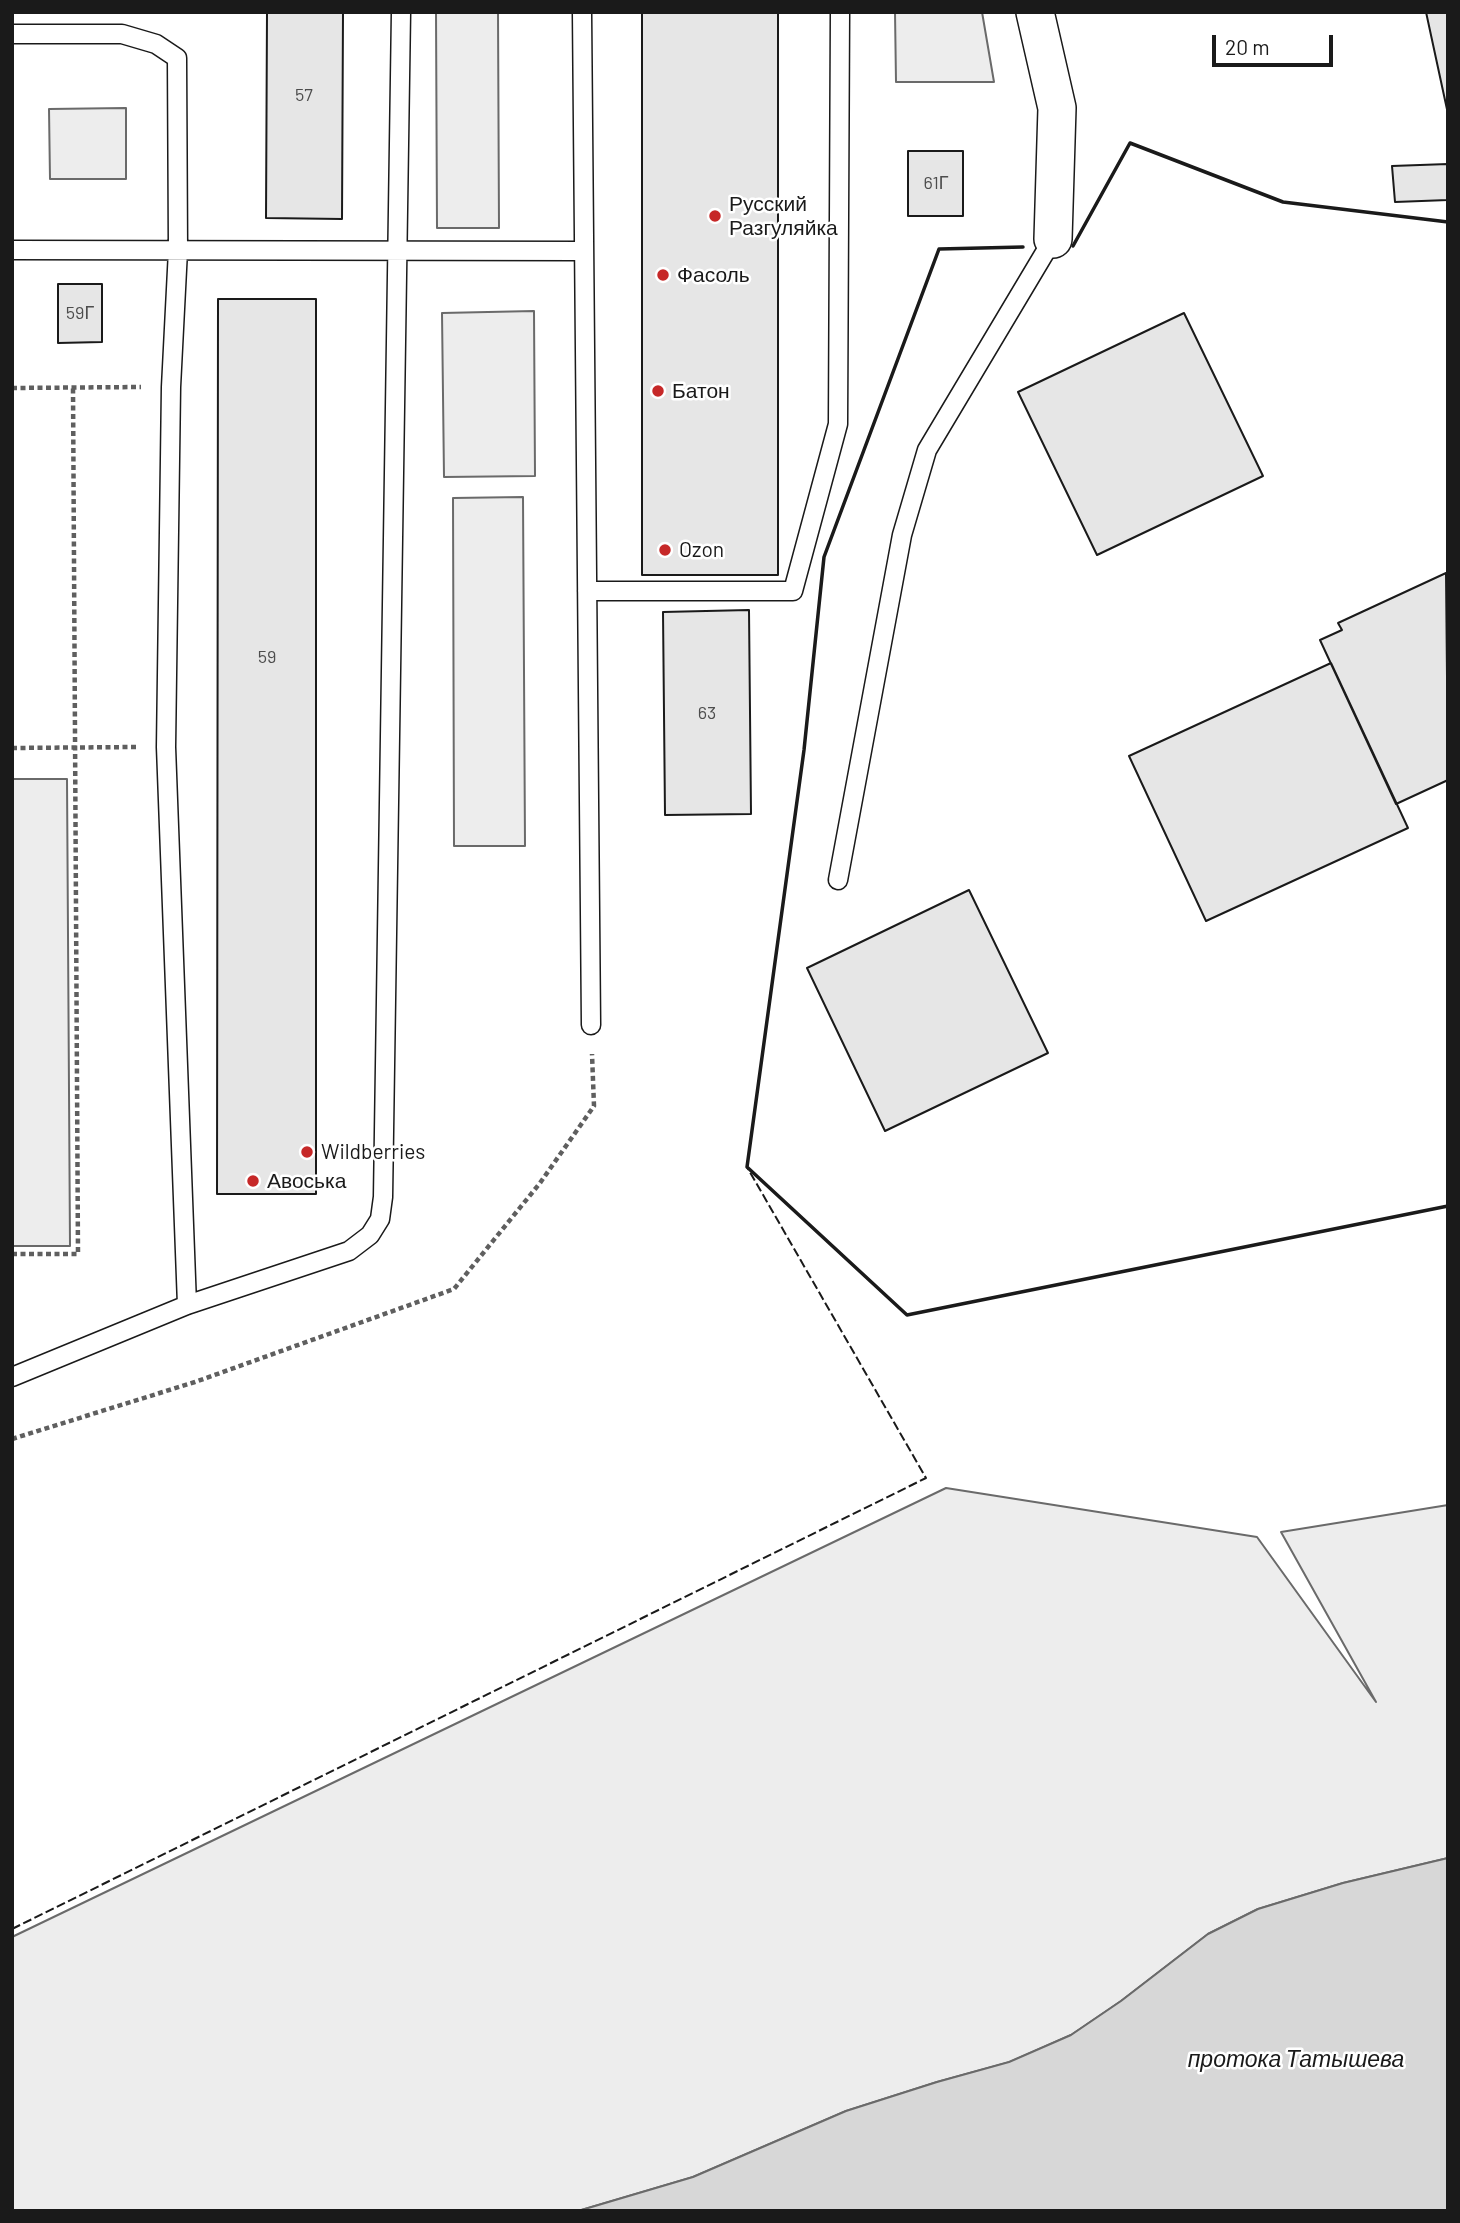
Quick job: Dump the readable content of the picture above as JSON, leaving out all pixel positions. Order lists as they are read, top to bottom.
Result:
{
  "water": ["протока Татышева"],
  "places": [
    "Русский Разгуляйка",
    "Фасоль",
    "Батон",
    "Ozon",
    "Wildberries",
    "Авоська"
  ],
  "house_numbers": [
    "57",
    "61Г",
    "59Г",
    "59",
    "63"
  ],
  "scale_bar": "20 m"
}
